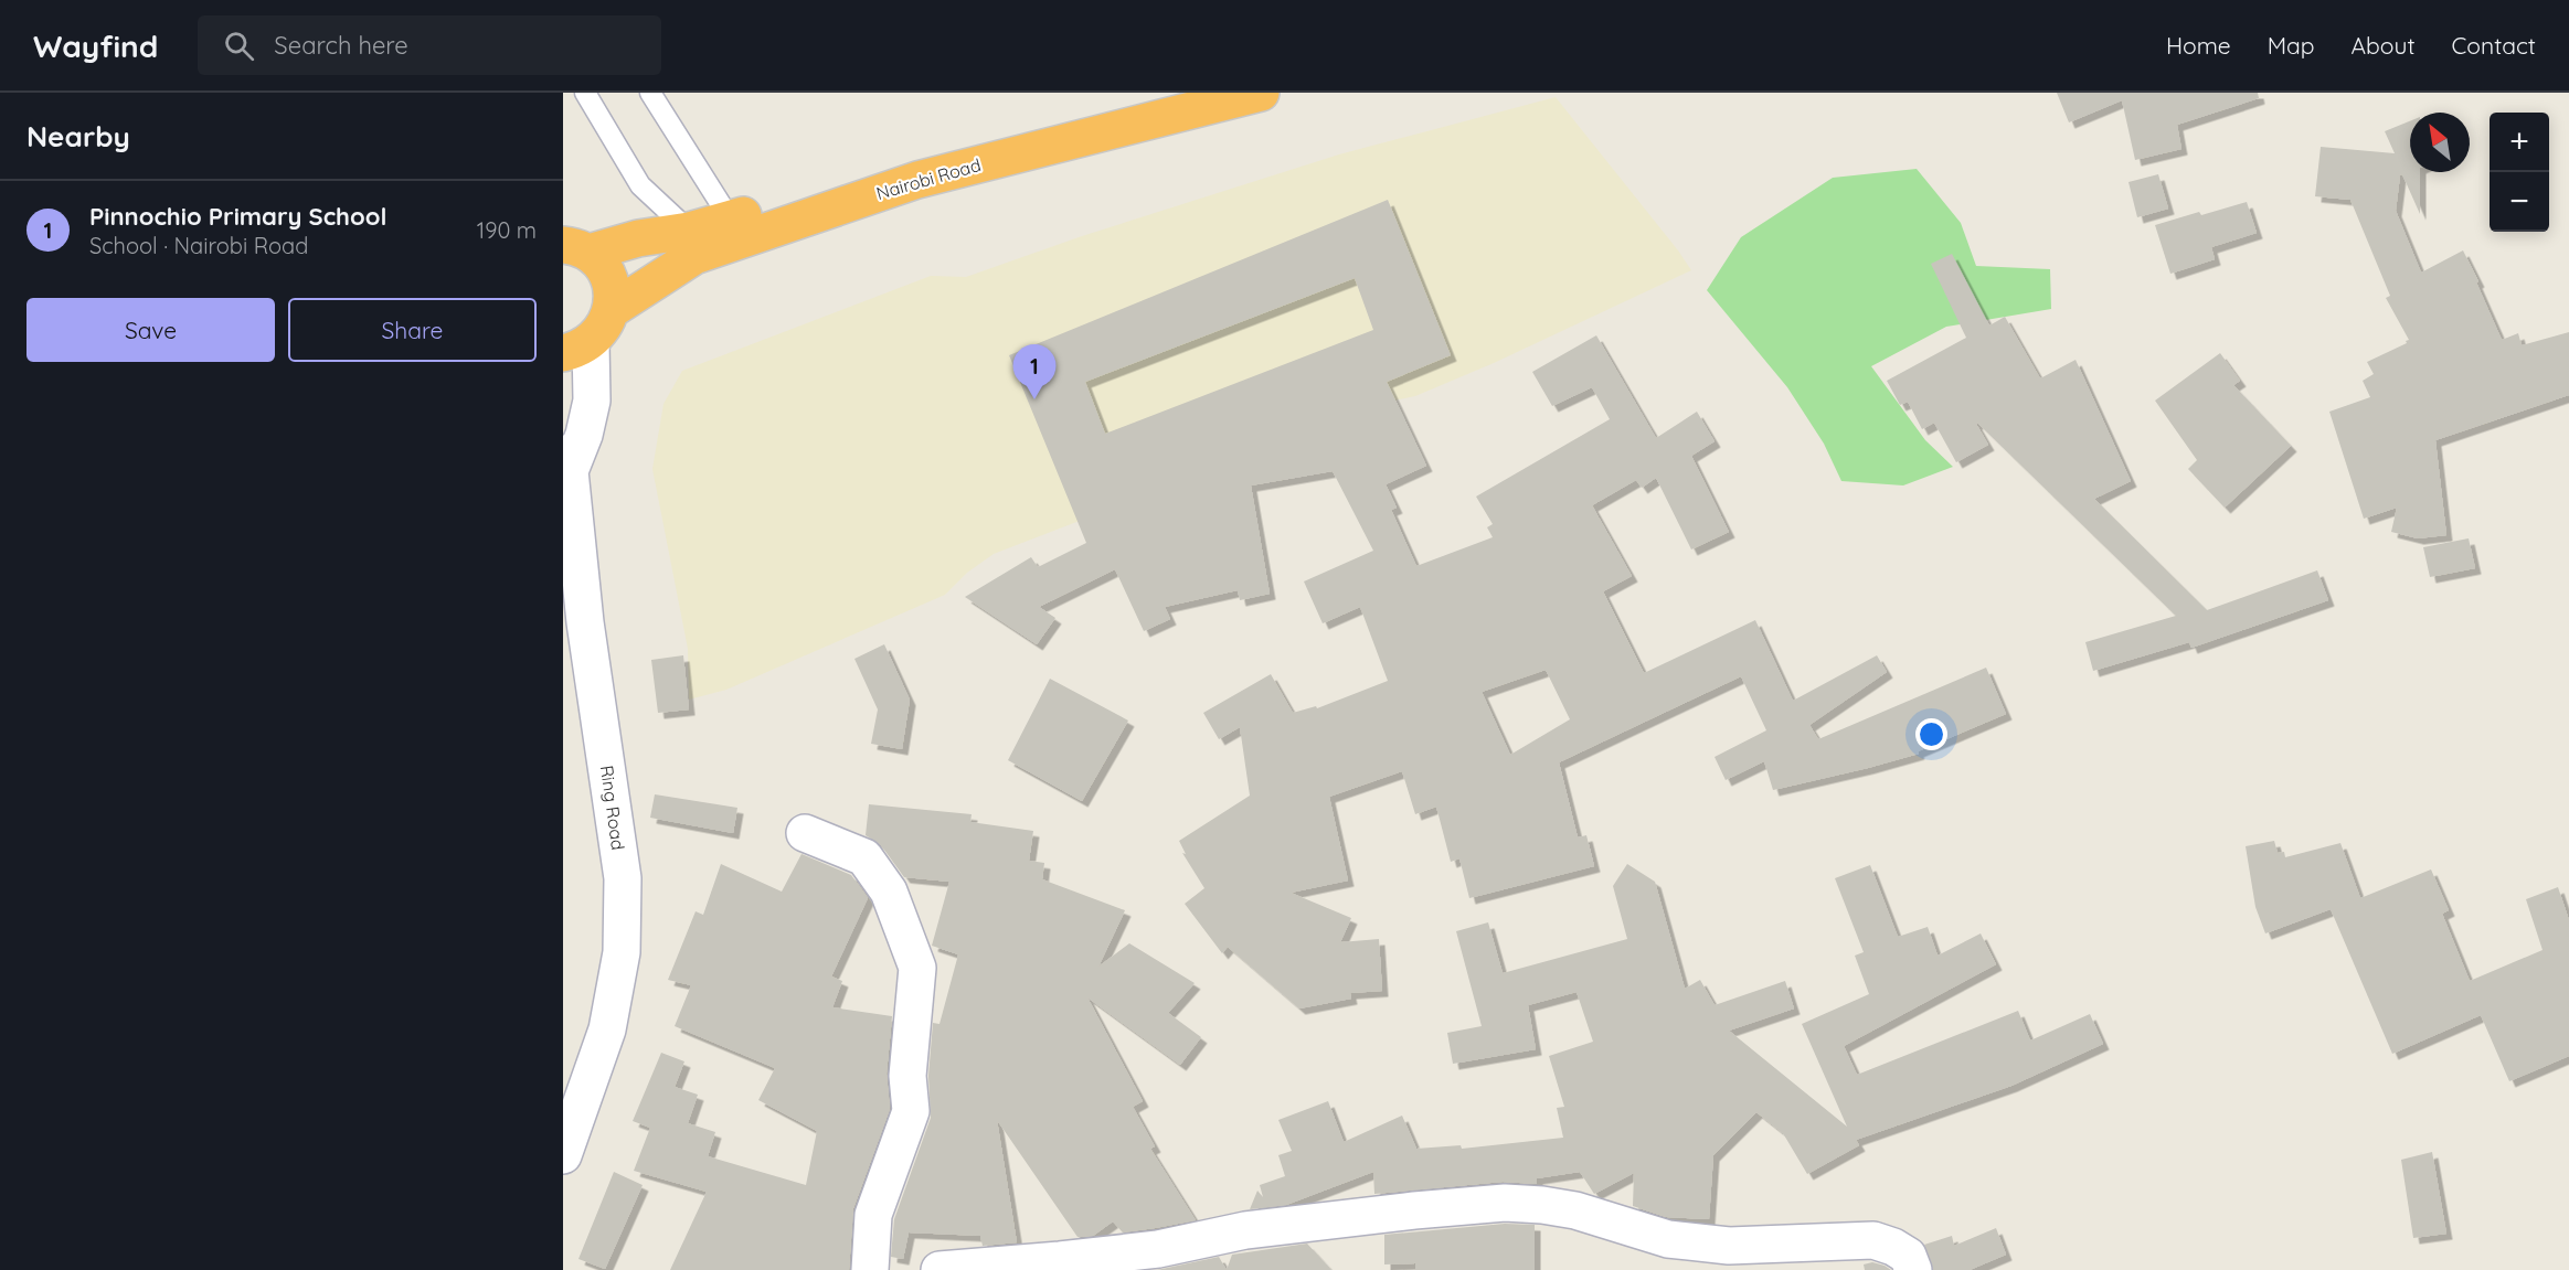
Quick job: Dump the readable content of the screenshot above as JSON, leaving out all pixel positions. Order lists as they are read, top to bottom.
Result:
{
  "streets": {
    "highway": ["Nairobi Road"],
    "street": ["Ring Road"]
  },
  "north": "top left",
  "page": {
    "header": "Wayfind",
    "search": "Search here",
    "nav": [
      "Home",
      "Map",
      "About",
      "Contact"
    ],
    "heading": "Nearby",
    "map_buttons": ["+", "−"],
    "list": [
      {
        "mark": "1",
        "name": "Pinnochio Primary School",
        "note": "School · Nairobi Road",
        "value": "190 m"
      }
    ],
    "buttons": ["Save", "Share"],
    "pins": "1"
  }
}
